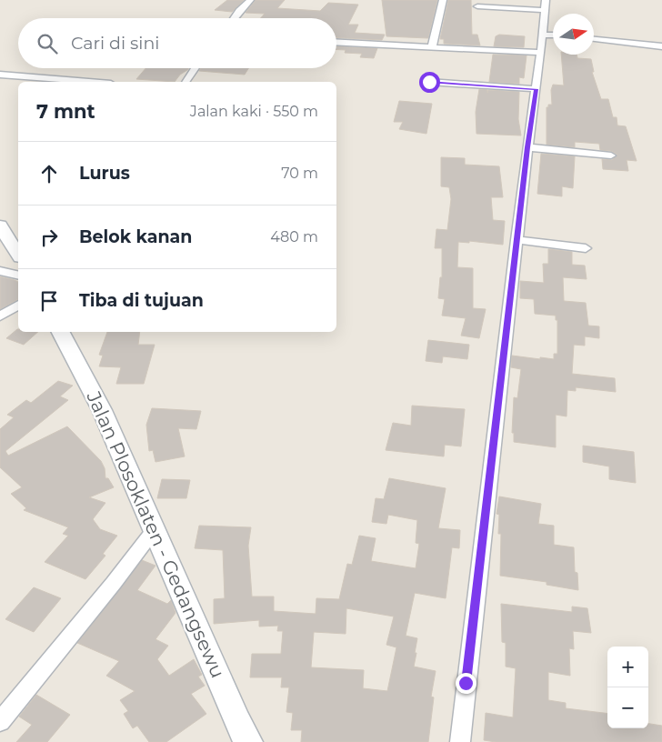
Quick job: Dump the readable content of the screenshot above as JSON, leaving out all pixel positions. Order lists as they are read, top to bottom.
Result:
{
  "streets": {
    "main road": ["Jalan Plosoklaten - Gedangsewu"]
  },
  "north": "right",
  "page": {
    "search": "Cari di sini",
    "heading": ["7 mnt", "Jalan kaki · 550 m"],
    "list": [
      ["Lurus", "70 m"],
      ["Belok kanan", "480 m"],
      "Tiba di tujuan"
    ],
    "map_buttons": ["+", "−"]
  }
}
